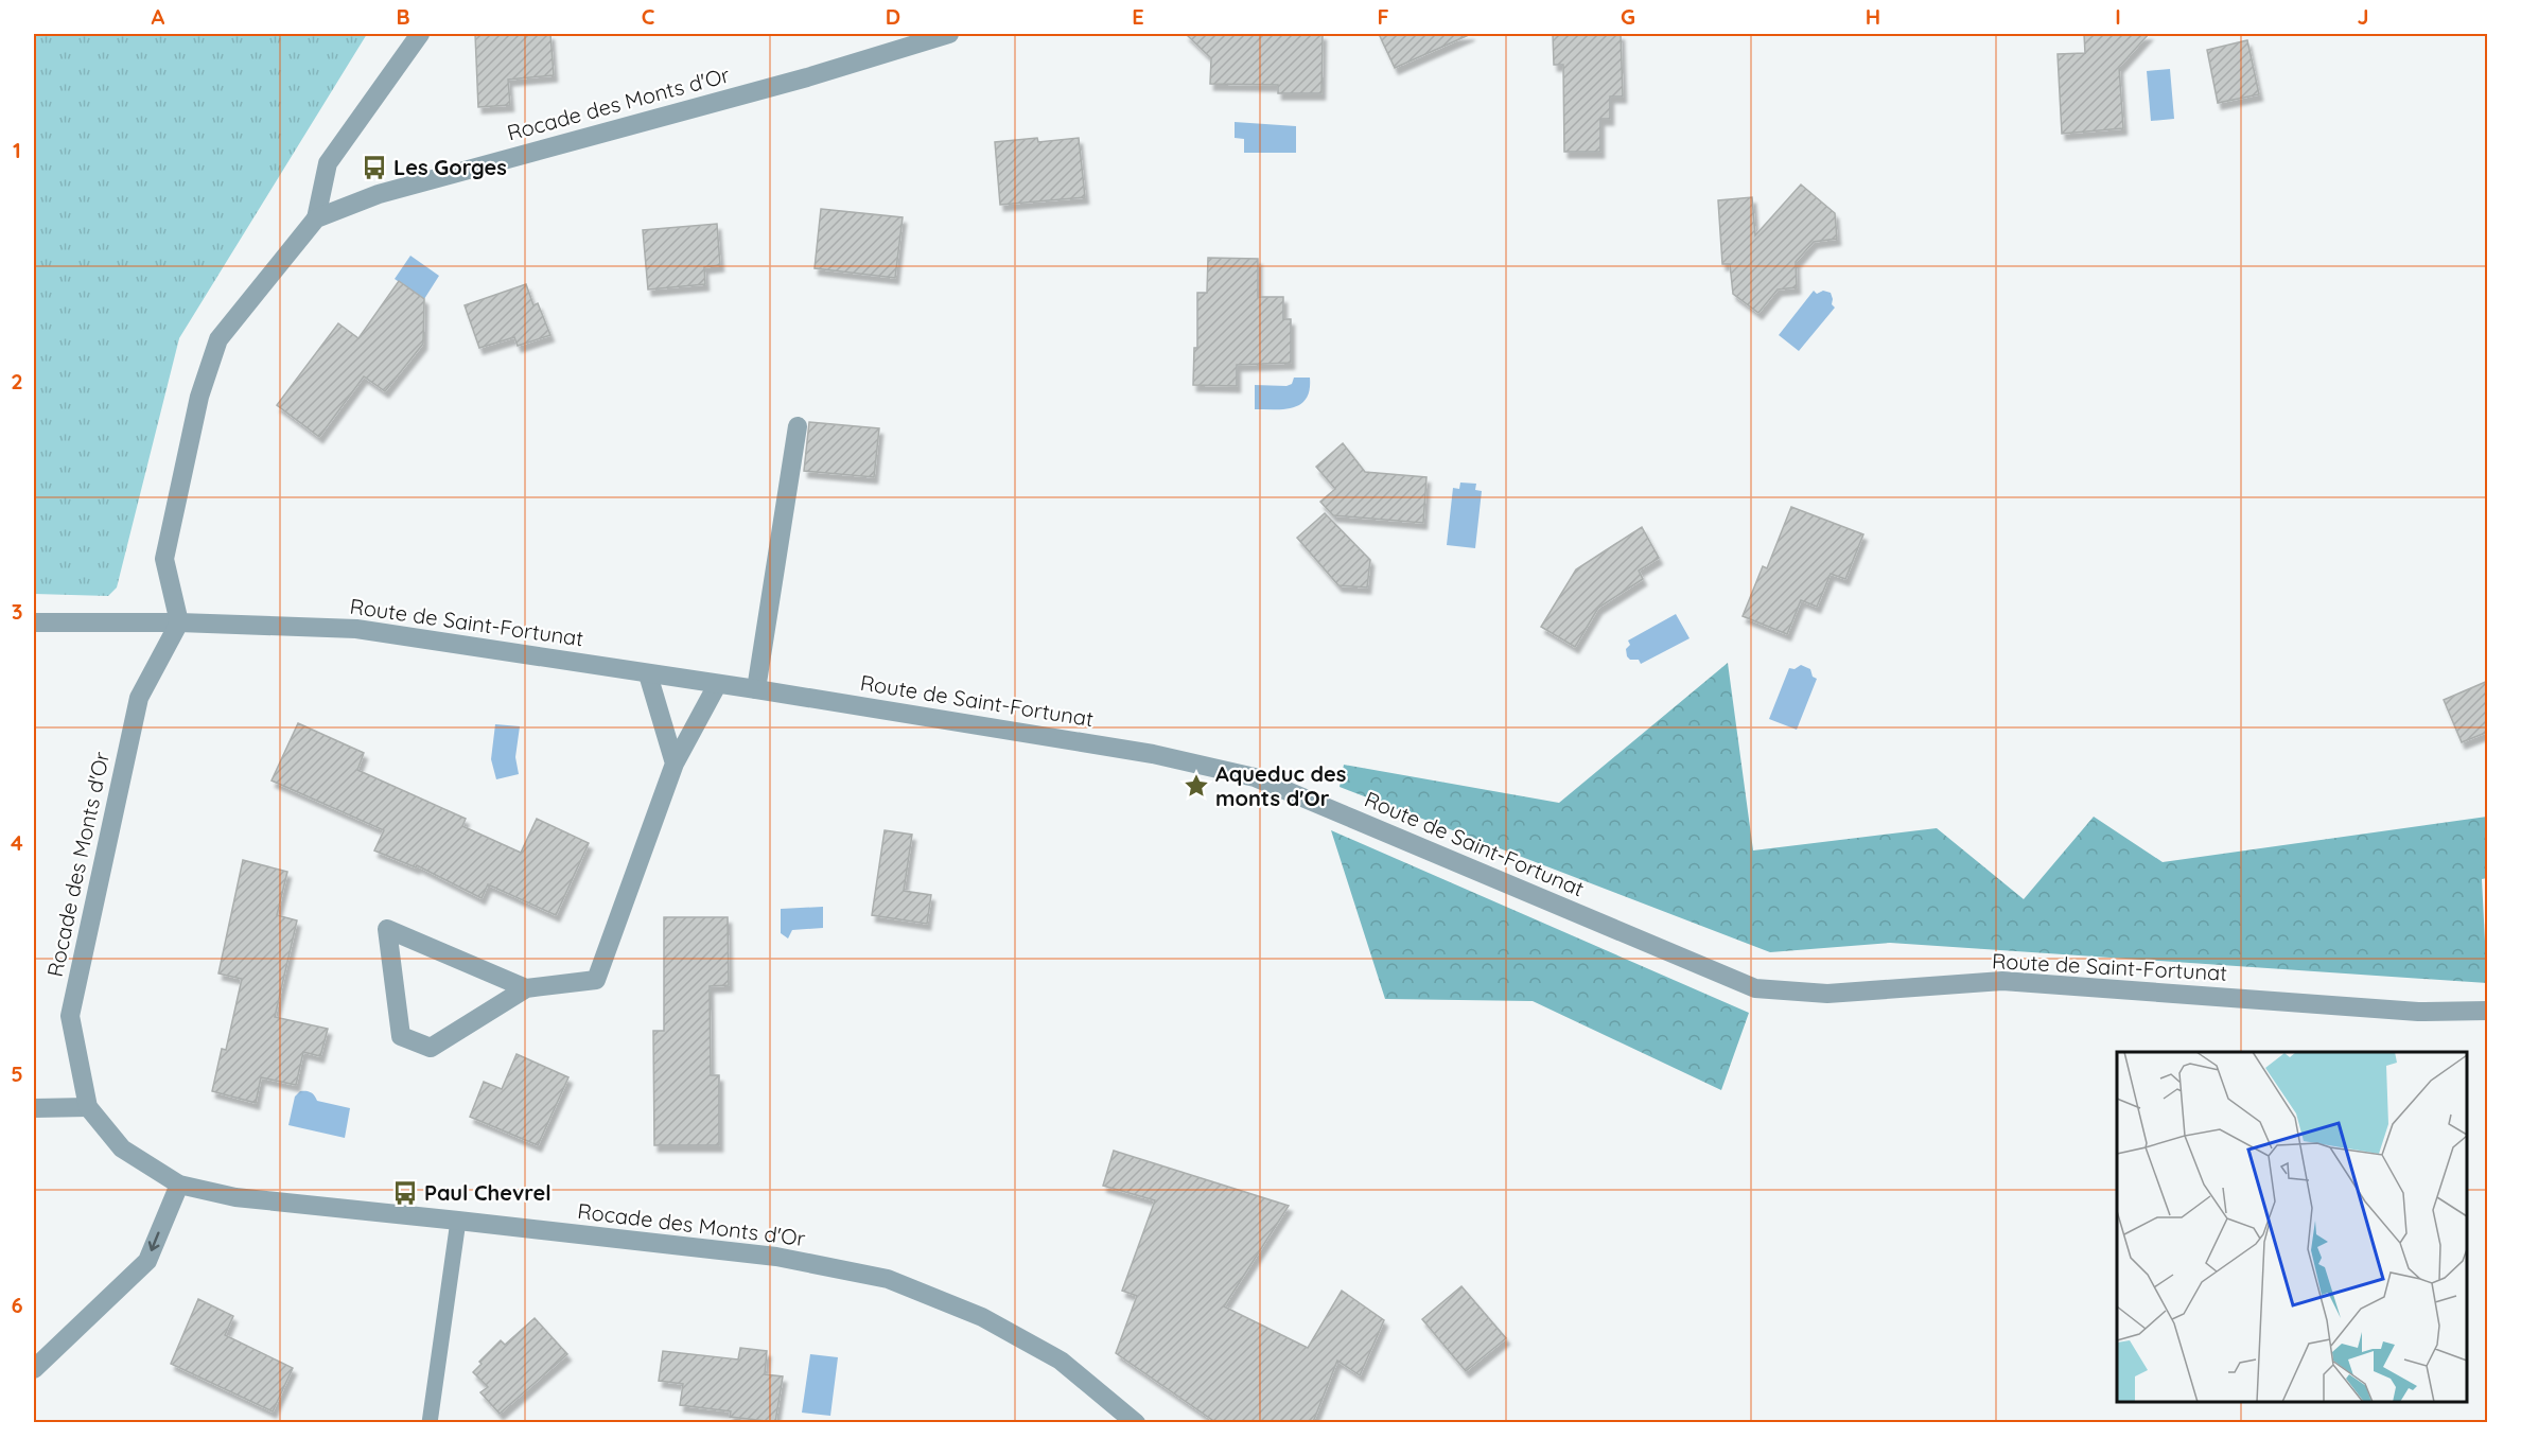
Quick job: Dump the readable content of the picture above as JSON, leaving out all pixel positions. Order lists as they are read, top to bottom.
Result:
{
  "streets": {
    "street": ["Rocade des Monts d'Or", "Route de Saint-Fortunat"]
  },
  "crossings": [
    ["Rocade des Monts d'Or", "Route de Saint-Fortunat"]
  ],
  "places": {
    "bus stop": ["Les Gorges", "Paul Chevrel"],
    "place": ["Aqueduc des monts d'Or"]
  },
  "grid": {
    "columns": [
      "A",
      "B",
      "C",
      "D",
      "E",
      "F",
      "G",
      "H",
      "I",
      "J"
    ],
    "rows": [
      "1",
      "2",
      "3",
      "4",
      "5",
      "6"
    ]
  }
}
